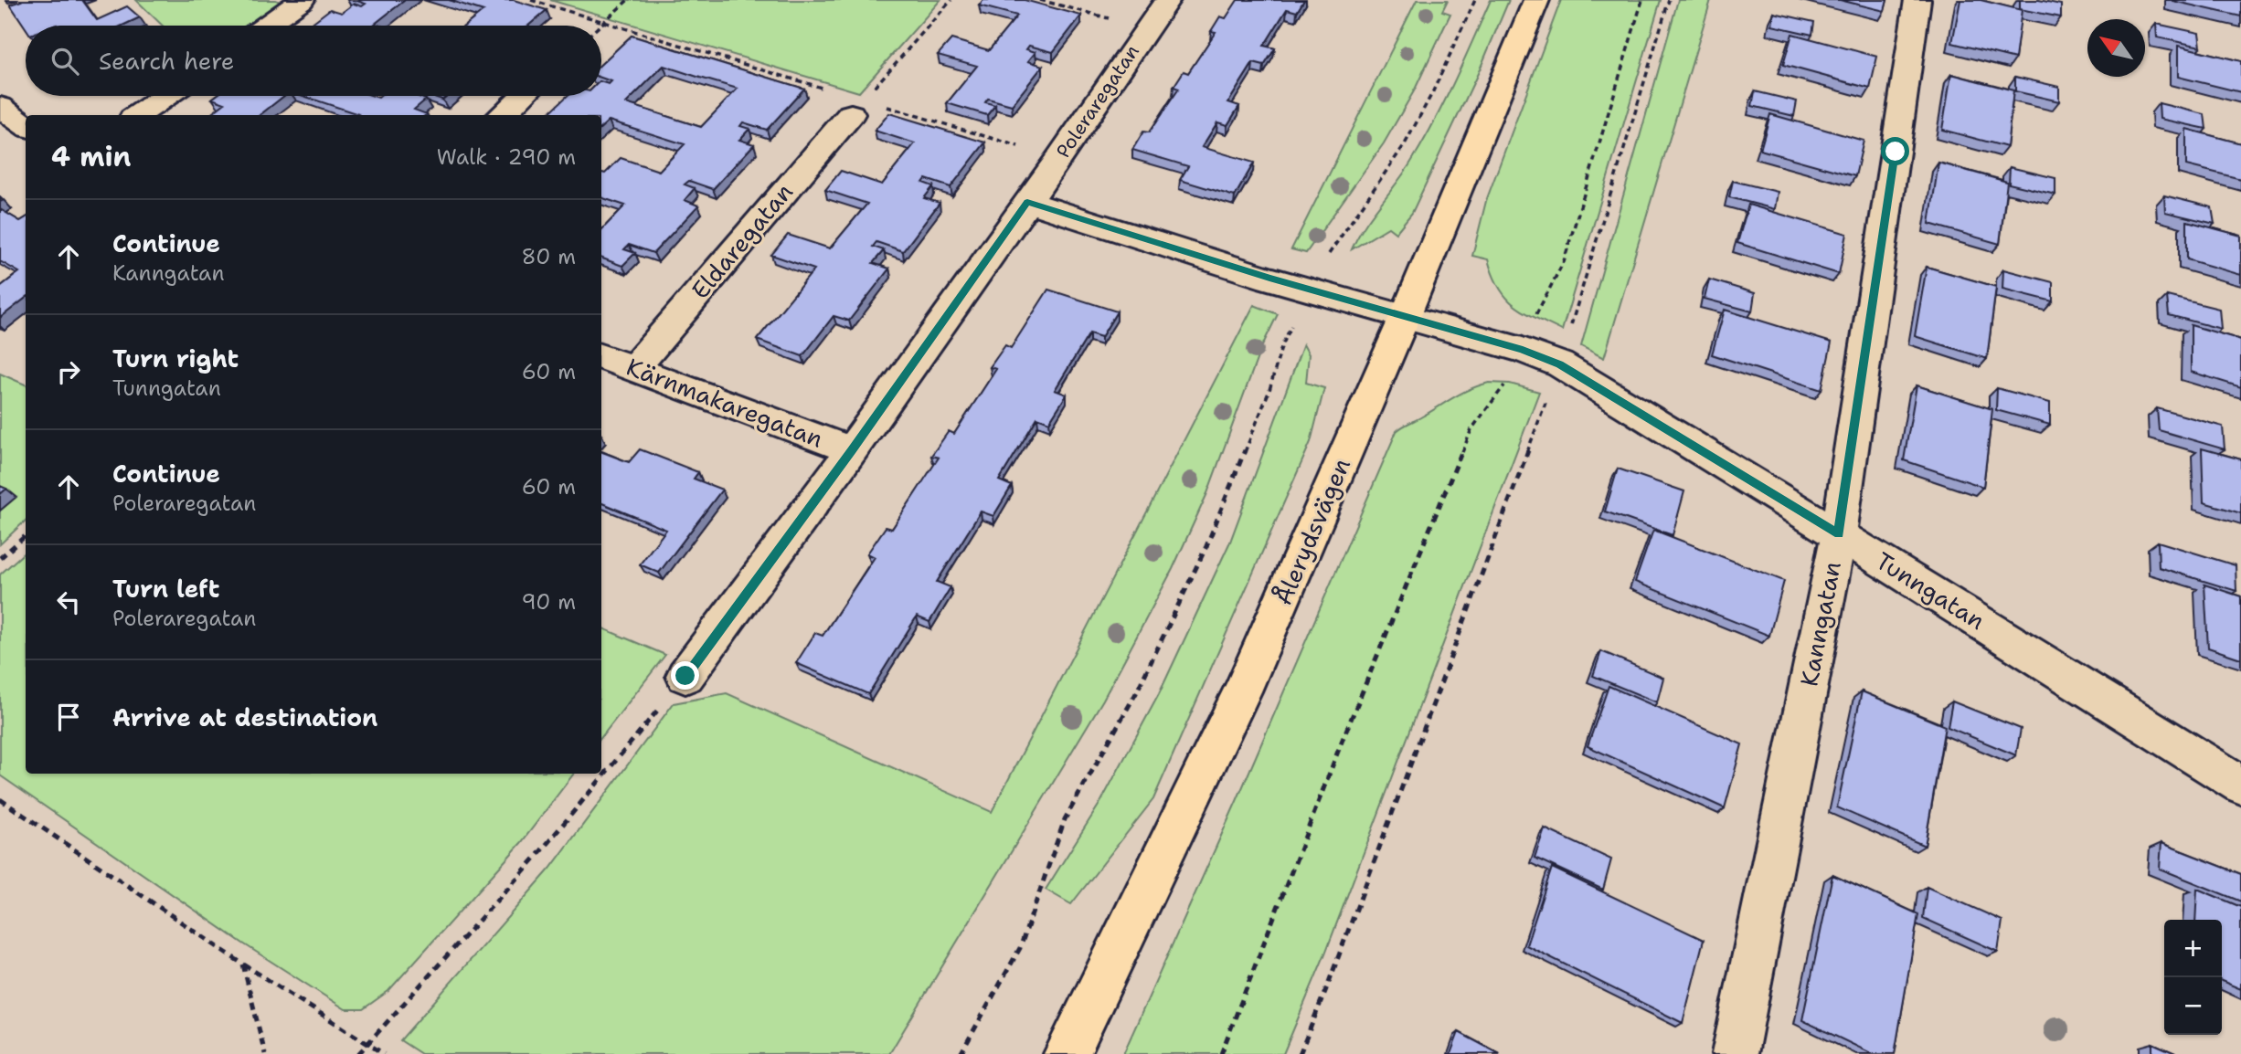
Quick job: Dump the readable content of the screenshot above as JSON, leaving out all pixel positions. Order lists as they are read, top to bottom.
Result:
{
  "streets": {
    "main road": ["Ålerydsvägen"],
    "street": [
      "Poleraregatan",
      "Eldaregatan",
      "Kärnmakaregatan",
      "Tunngatan",
      "Kanngatan"
    ]
  },
  "crossings": [
    ["Poleraregatan", "Kärnmakaregatan"],
    ["Eldaregatan", "Kärnmakaregatan"],
    ["Ålerydsvägen", "Tunngatan"],
    ["Tunngatan", "Kanngatan"]
  ],
  "north": "top left",
  "page": {
    "search": "Search here",
    "heading": ["4 min", "Walk · 290 m"],
    "list": [
      ["Continue", "Kanngatan", "80 m"],
      ["Turn right", "Tunngatan", "60 m"],
      ["Continue", "Poleraregatan", "60 m"],
      ["Turn left", "Poleraregatan", "90 m"],
      "Arrive at destination"
    ],
    "map_buttons": ["+", "−"]
  }
}
